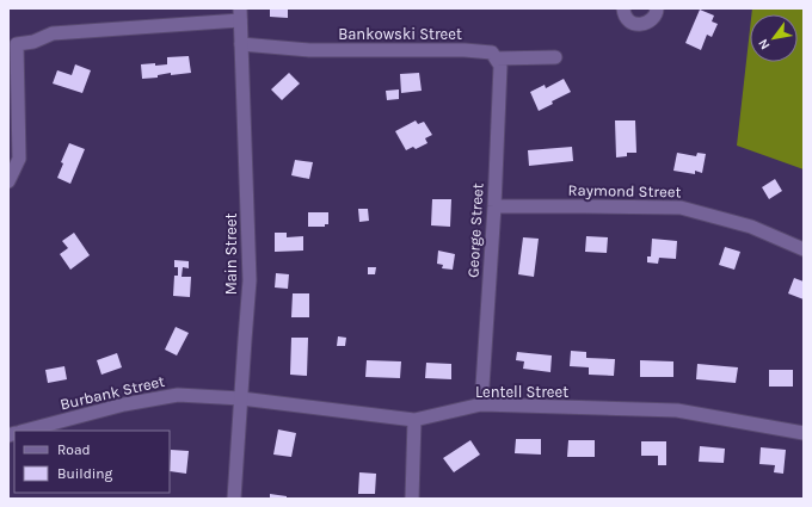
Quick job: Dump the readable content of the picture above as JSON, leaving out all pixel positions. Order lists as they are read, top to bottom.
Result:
{
  "streets": {
    "street": [
      "Bankowski Street",
      "Raymond Street",
      "George Street",
      "Main Street",
      "Lentell Street",
      "Burbank Street"
    ]
  },
  "crossings": [
    ["Bankowski Street", "George Street"],
    ["Bankowski Street", "Main Street"],
    ["Raymond Street", "George Street"],
    ["George Street", "Lentell Street"],
    ["Main Street", "Lentell Street"],
    ["Main Street", "Burbank Street"],
    ["Lentell Street", "Burbank Street"]
  ],
  "legend": ["Road", "Building"],
  "north": "bottom left"
}
